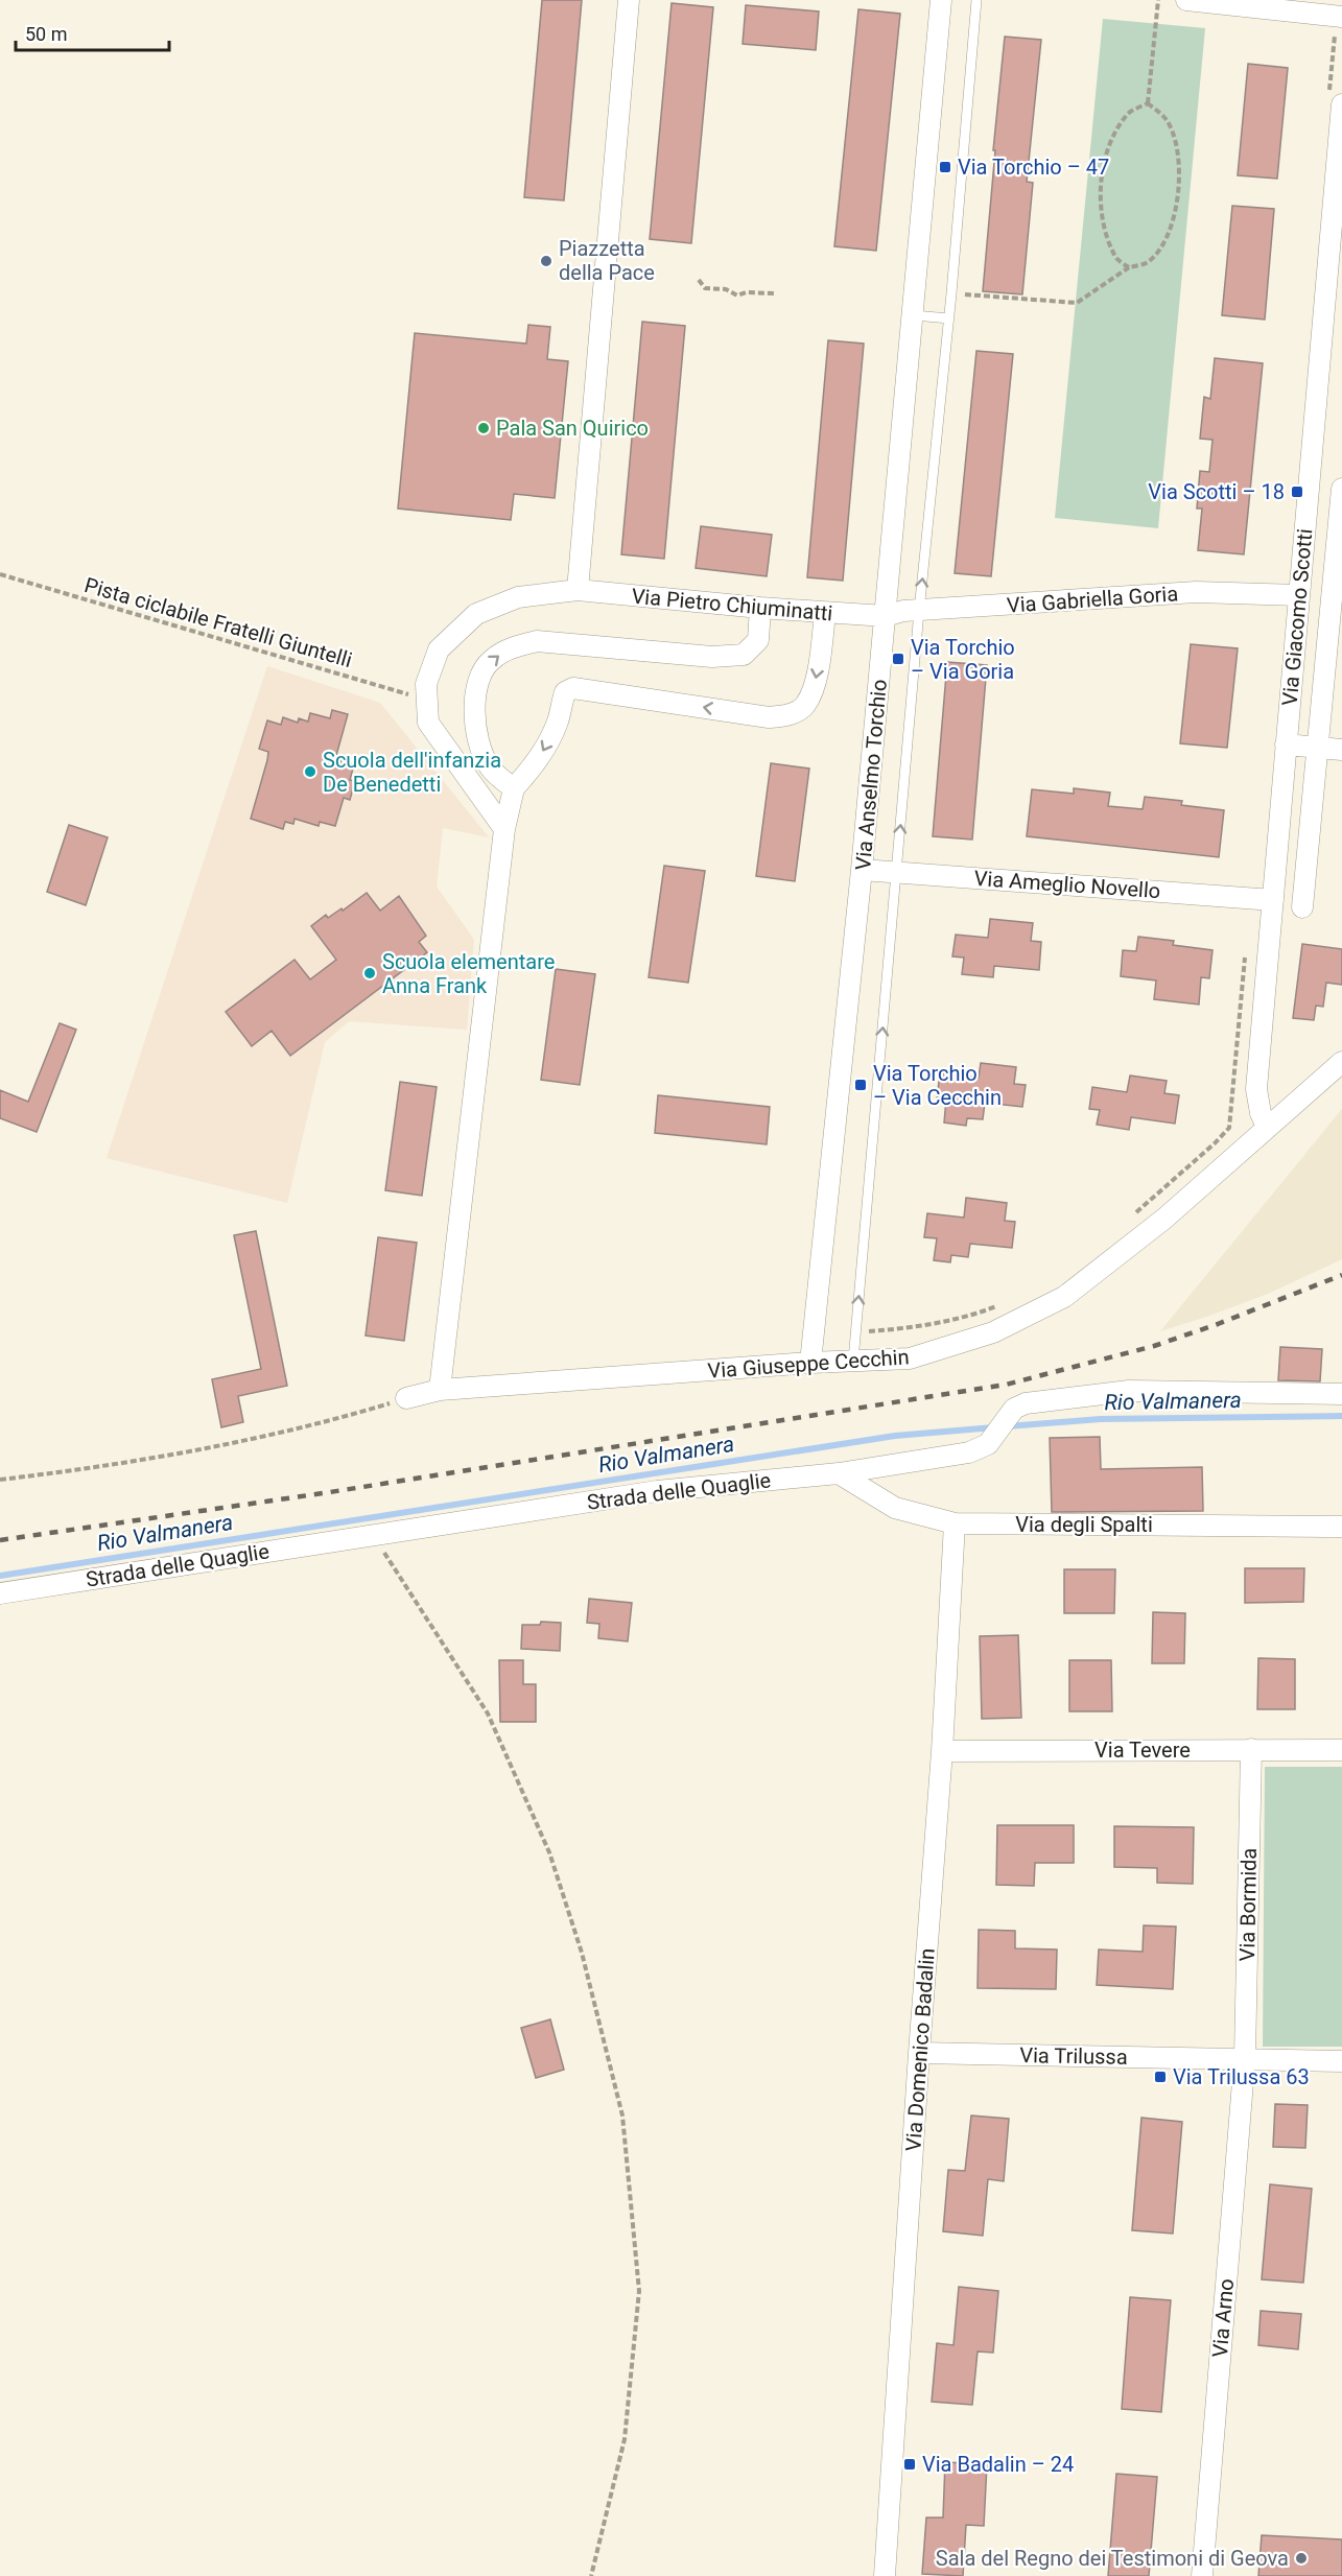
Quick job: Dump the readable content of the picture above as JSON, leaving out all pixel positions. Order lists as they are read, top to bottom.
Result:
{
  "streets": {
    "street": [
      "Via Gabriella Goria",
      "Via Pietro Chiuminatti",
      "Via Giacomo Scotti",
      "Via Anselmo Torchio",
      "Via Ameglio Novello",
      "Via Giuseppe Cecchin",
      "Strada delle Quaglie",
      "Via degli Spalti",
      "Via Tevere",
      "Via Bormida",
      "Via Domenico Badalin",
      "Via Trilussa",
      "Via Arno"
    ],
    "path": ["Pista ciclabile Fratelli Giuntelli"]
  },
  "crossings": [
    ["Via Gabriella Goria", "Via Pietro Chiuminatti"],
    ["Via Gabriella Goria", "Via Giacomo Scotti"],
    ["Via Gabriella Goria", "Via Anselmo Torchio"],
    ["Via Pietro Chiuminatti", "Pista ciclabile Fratelli Giuntelli"],
    ["Via Pietro Chiuminatti", "Via Anselmo Torchio"],
    ["Via Giacomo Scotti", "Via Ameglio Novello"],
    ["Via Giacomo Scotti", "Via Giuseppe Cecchin"],
    ["Via Anselmo Torchio", "Via Ameglio Novello"],
    ["Via Anselmo Torchio", "Via Giuseppe Cecchin"],
    ["Strada delle Quaglie", "Via degli Spalti"],
    ["Via degli Spalti", "Via Domenico Badalin"],
    ["Via Tevere", "Via Bormida"],
    ["Via Tevere", "Via Domenico Badalin"],
    ["Via Bormida", "Via Trilussa"],
    ["Via Bormida", "Via Arno"],
    ["Via Domenico Badalin", "Via Trilussa"],
    ["Via Trilussa", "Via Arno"]
  ],
  "water": ["Rio Valmanera"],
  "places": {
    "transit": [
      "Via Torchio – 47",
      "Via Scotti – 18",
      "Via Torchio – Via Goria",
      "Via Torchio – Via Cecchin",
      "Via Trilussa 63",
      "Via Badalin – 24"
    ],
    "other": [
      "Piazzetta della Pace",
      "Pala San Quirico",
      "Scuola dell'infanzia De Benedetti",
      "Scuola elementare Anna Frank",
      "Sala del Regno dei Testimoni di Geova"
    ]
  },
  "scale_bar": "50 m"
}
